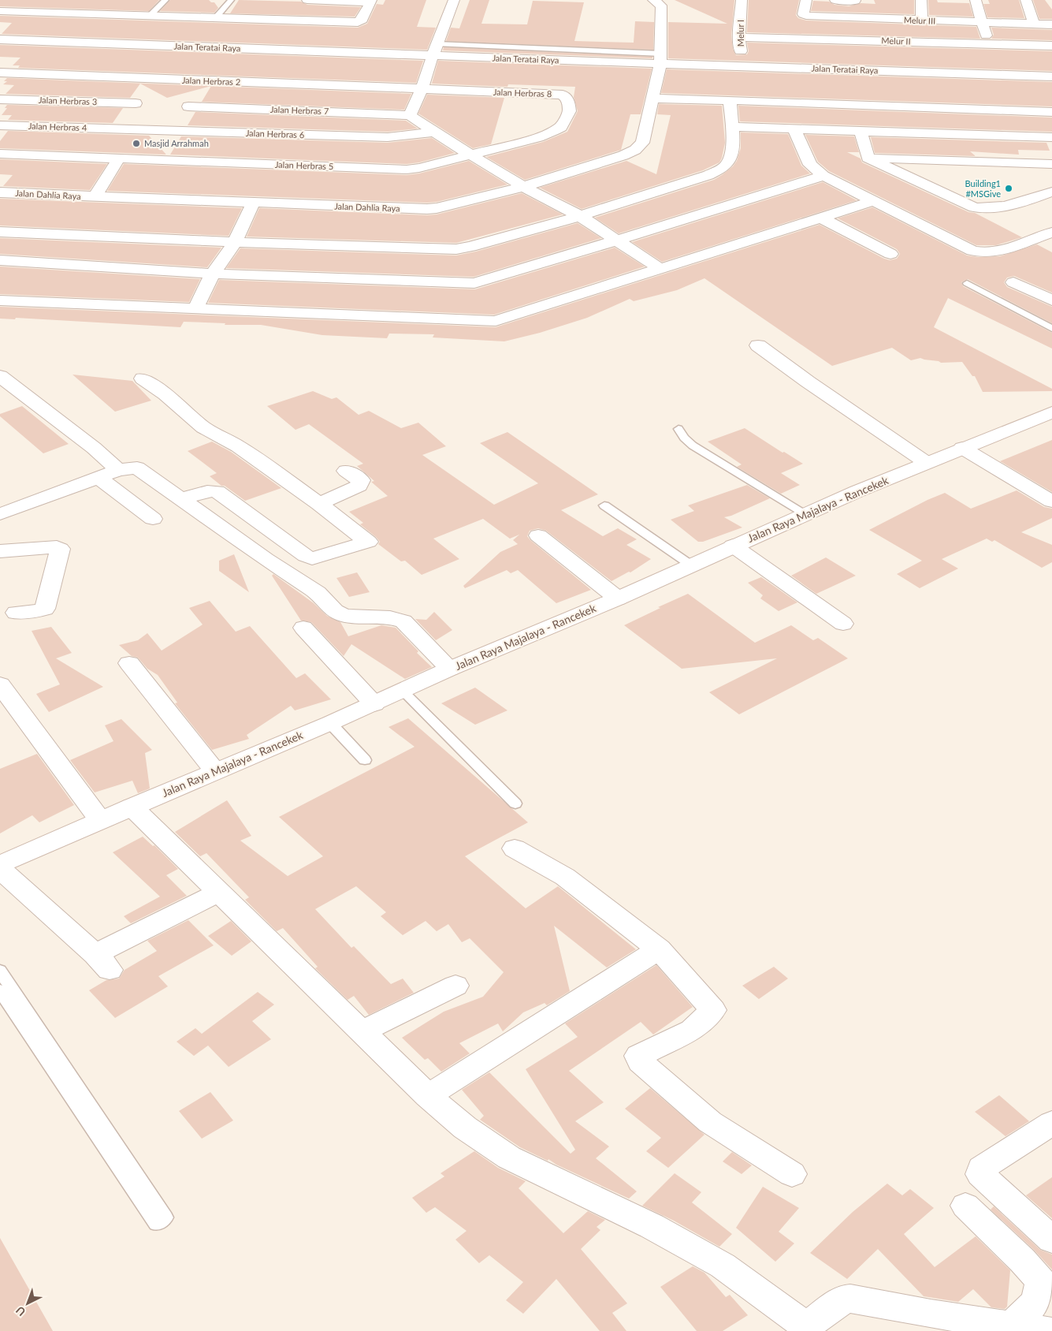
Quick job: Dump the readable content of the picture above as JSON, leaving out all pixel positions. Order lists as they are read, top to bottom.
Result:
{
  "streets": {
    "street": [
      "Melur III",
      "Melur I",
      "Melur II",
      "Jalan Teratai Raya",
      "Jalan Herbras 2",
      "Jalan Herbras 8",
      "Jalan Herbras 3",
      "Jalan Herbras 7",
      "Jalan Herbras 4",
      "Jalan Herbras 6",
      "Jalan Herbras 5",
      "Jalan Dahlia Raya",
      "Jalan Raya Majalaya - Rancekek"
    ]
  },
  "crossings": [
    ["Melur I", "Melur II"],
    ["Melur I", "Jalan Teratai Raya"],
    ["Jalan Teratai Raya", "Jalan Dahlia Raya"],
    ["Jalan Herbras 2", "Jalan Herbras 8"],
    ["Jalan Herbras 8", "Jalan Herbras 5"],
    ["Jalan Herbras 4", "Jalan Herbras 6"],
    ["Jalan Herbras 4", "Jalan Herbras 5"],
    ["Jalan Herbras 6", "Jalan Herbras 5"]
  ],
  "places": ["Masjid Arrahmah", "Building1 #MSGive"],
  "north": "bottom left"
}
